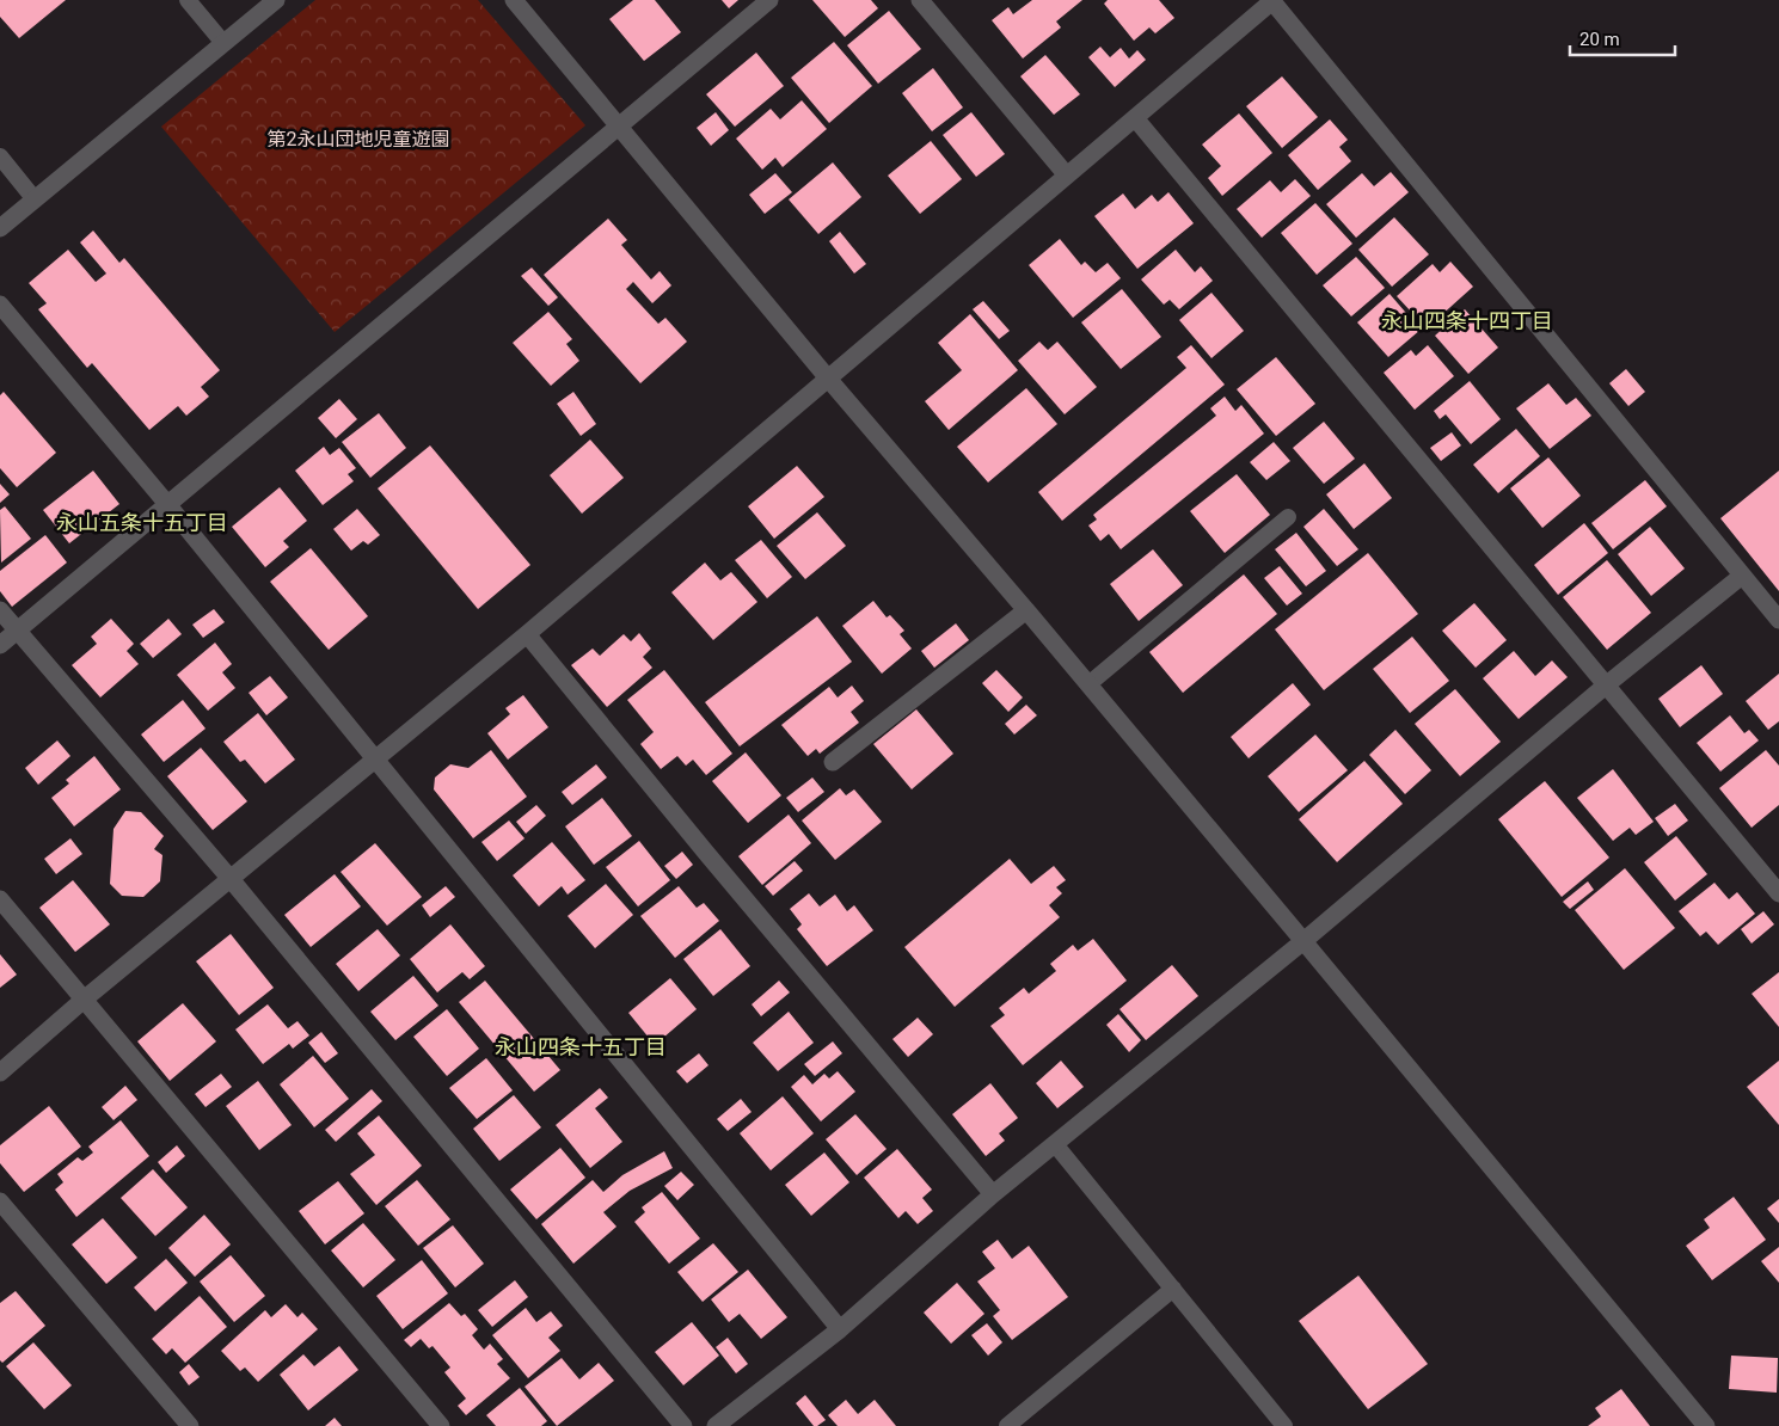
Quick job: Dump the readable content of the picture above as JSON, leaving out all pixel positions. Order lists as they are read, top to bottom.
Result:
{
  "districts": ["永山四条十四丁目", "永山五条十五丁目", "永山四条十五丁目"],
  "parks": ["第2永山団地児童遊園"],
  "scale_bar": "20 m"
}
